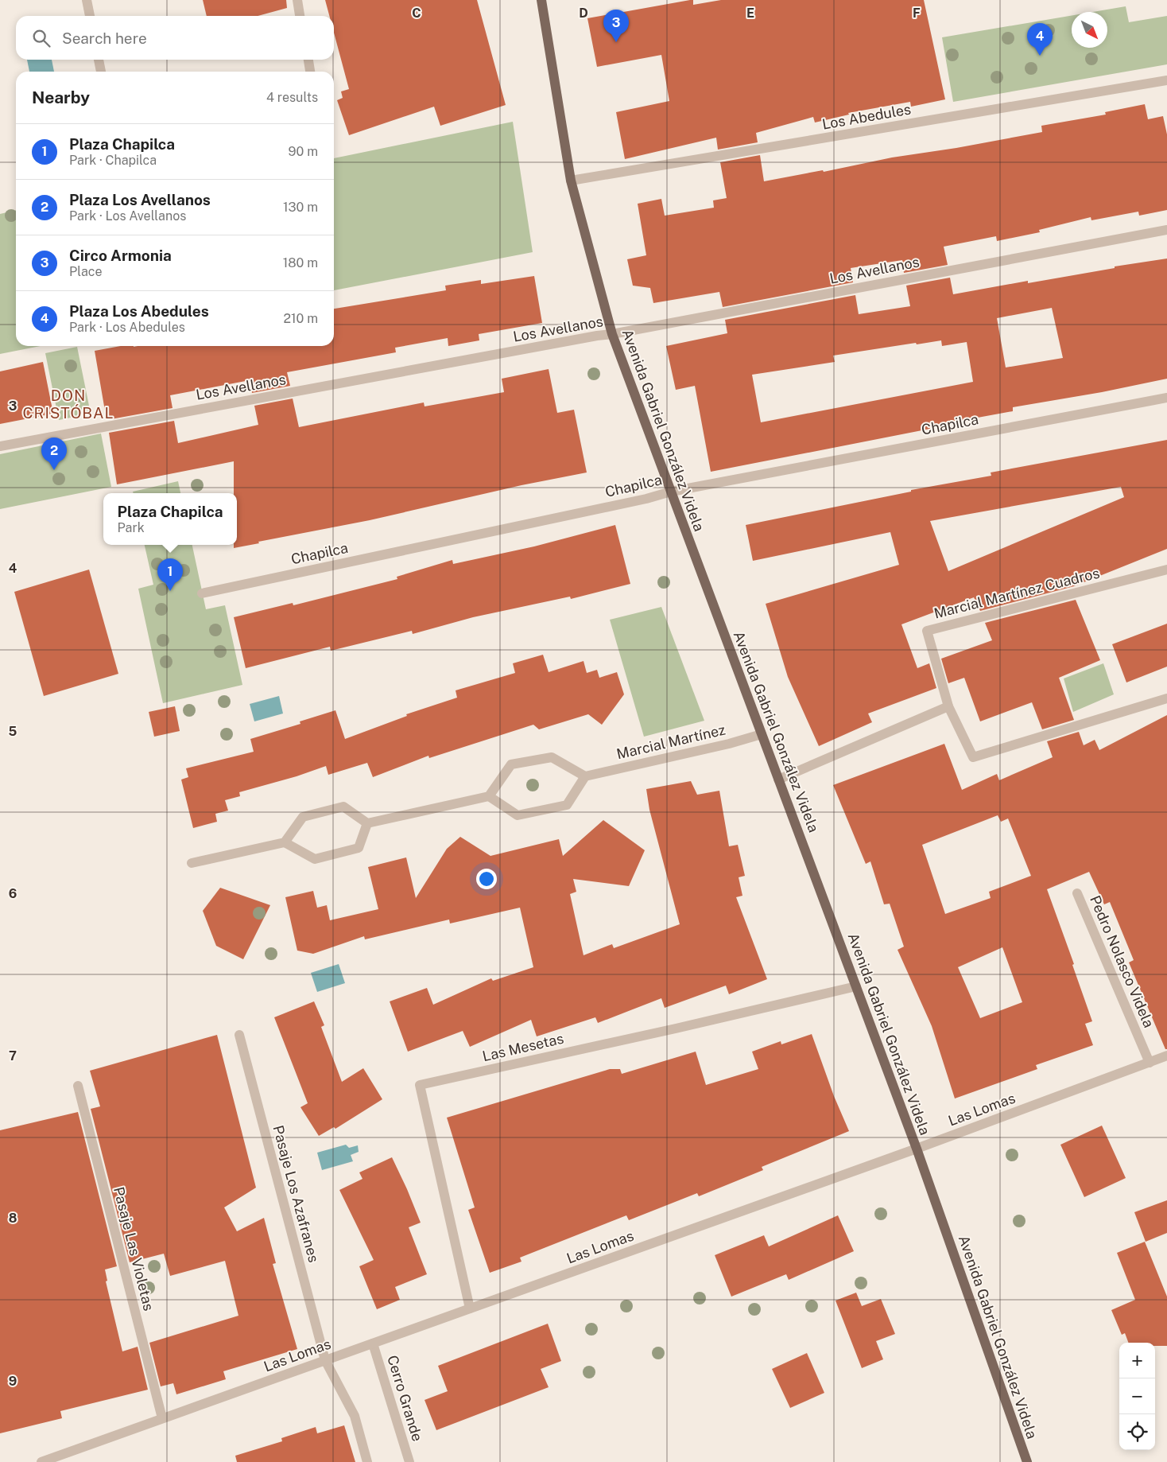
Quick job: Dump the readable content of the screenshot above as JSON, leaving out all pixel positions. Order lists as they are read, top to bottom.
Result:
{
  "streets": {
    "main road": ["Avenida Gabriel González Videla"],
    "street": [
      "Los Abedules",
      "Los Avellanos",
      "Chapilca",
      "Marcial Martínez Cuadros",
      "Marcial Martínez",
      "Pedro Nolasco Videla",
      "Las Mesetas",
      "Las Lomas",
      "Pasaje Los Azafranes",
      "Pasaje Las Violetas",
      "Cerro Grande"
    ]
  },
  "crossings": [
    ["Los Abedules", "Avenida Gabriel González Videla"],
    ["Los Avellanos", "Avenida Gabriel González Videla"],
    ["Chapilca", "Avenida Gabriel González Videla"],
    ["Avenida Gabriel González Videla", "Marcial Martínez"],
    ["Avenida Gabriel González Videla", "Las Mesetas"],
    ["Avenida Gabriel González Videla", "Las Lomas"],
    ["Pedro Nolasco Videla", "Las Lomas"],
    ["Las Mesetas", "Las Lomas"],
    ["Las Lomas", "Pasaje Los Azafranes"],
    ["Las Lomas", "Pasaje Las Violetas"],
    ["Las Lomas", "Cerro Grande"]
  ],
  "districts": ["DON CRISTÓBAL"],
  "north": "bottom right",
  "page": {
    "pins": [
      "3",
      "4",
      "2",
      "1"
    ],
    "search": "Search here",
    "heading": ["Nearby", "4 results"],
    "list": [
      {
        "mark": "1",
        "name": "Plaza Chapilca",
        "note": "Park · Chapilca",
        "value": "90 m"
      },
      {
        "mark": "2",
        "name": "Plaza Los Avellanos",
        "note": "Park · Los Avellanos",
        "value": "130 m"
      },
      {
        "mark": "3",
        "name": "Circo Armonia",
        "note": "Place",
        "value": "180 m"
      },
      {
        "mark": "4",
        "name": "Plaza Los Abedules",
        "note": "Park · Los Abedules",
        "value": "210 m"
      }
    ],
    "popup": ["Plaza Chapilca", "Park"],
    "map_buttons": ["+", "−"]
  },
  "grid": {
    "columns": [
      "C",
      "D",
      "E",
      "F"
    ],
    "rows": [
      "3",
      "4",
      "5",
      "6",
      "7",
      "8",
      "9"
    ]
  }
}
